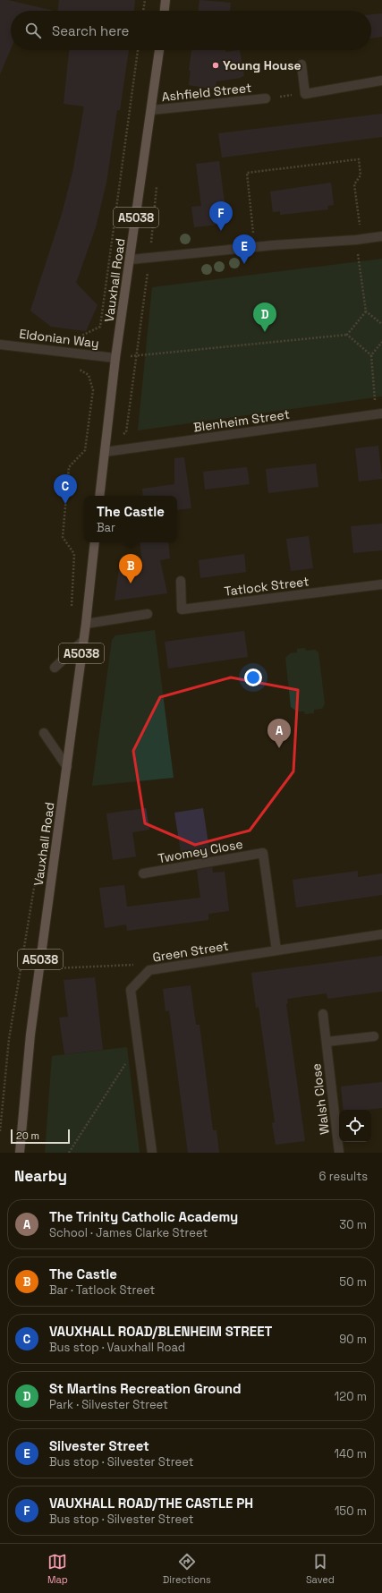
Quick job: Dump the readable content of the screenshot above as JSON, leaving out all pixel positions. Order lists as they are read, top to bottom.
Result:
{
  "streets": {
    "main road": ["A5038", "Vauxhall Road"],
    "street": [
      "Ashfield Street",
      "Eldonian Way",
      "Blenheim Street",
      "Tatlock Street",
      "Twomey Close",
      "Green Street",
      "Walsh Close"
    ]
  },
  "crossings": [
    ["Ashfield Street", "Vauxhall Road"],
    ["Vauxhall Road", "Eldonian Way"],
    ["Vauxhall Road", "Blenheim Street"],
    ["Twomey Close", "Green Street"]
  ],
  "places": ["Young House"],
  "scale_bar": "20 m",
  "page": {
    "search": "Search here",
    "pins": [
      "F",
      "E",
      "D",
      "C",
      "B",
      "A"
    ],
    "popup": ["The Castle", "Bar"],
    "scale": "20 m",
    "heading": ["Nearby", "6 results"],
    "list": [
      {
        "mark": "A",
        "name": "The Trinity Catholic Academy",
        "note": "School · James Clarke Street",
        "value": "30 m"
      },
      {
        "mark": "B",
        "name": "The Castle",
        "note": "Bar · Tatlock Street",
        "value": "50 m"
      },
      {
        "mark": "C",
        "name": "VAUXHALL ROAD/BLENHEIM STREET",
        "note": "Bus stop · Vauxhall Road",
        "value": "90 m"
      },
      {
        "mark": "D",
        "name": "St Martins Recreation Ground",
        "note": "Park · Silvester Street",
        "value": "120 m"
      },
      {
        "mark": "E",
        "name": "Silvester Street",
        "note": "Bus stop · Silvester Street",
        "value": "140 m"
      },
      {
        "mark": "F",
        "name": "VAUXHALL ROAD/THE CASTLE PH",
        "note": "Bus stop · Silvester Street",
        "value": "150 m"
      }
    ],
    "nav": ["Map", "Directions", "Saved"]
  }
}
